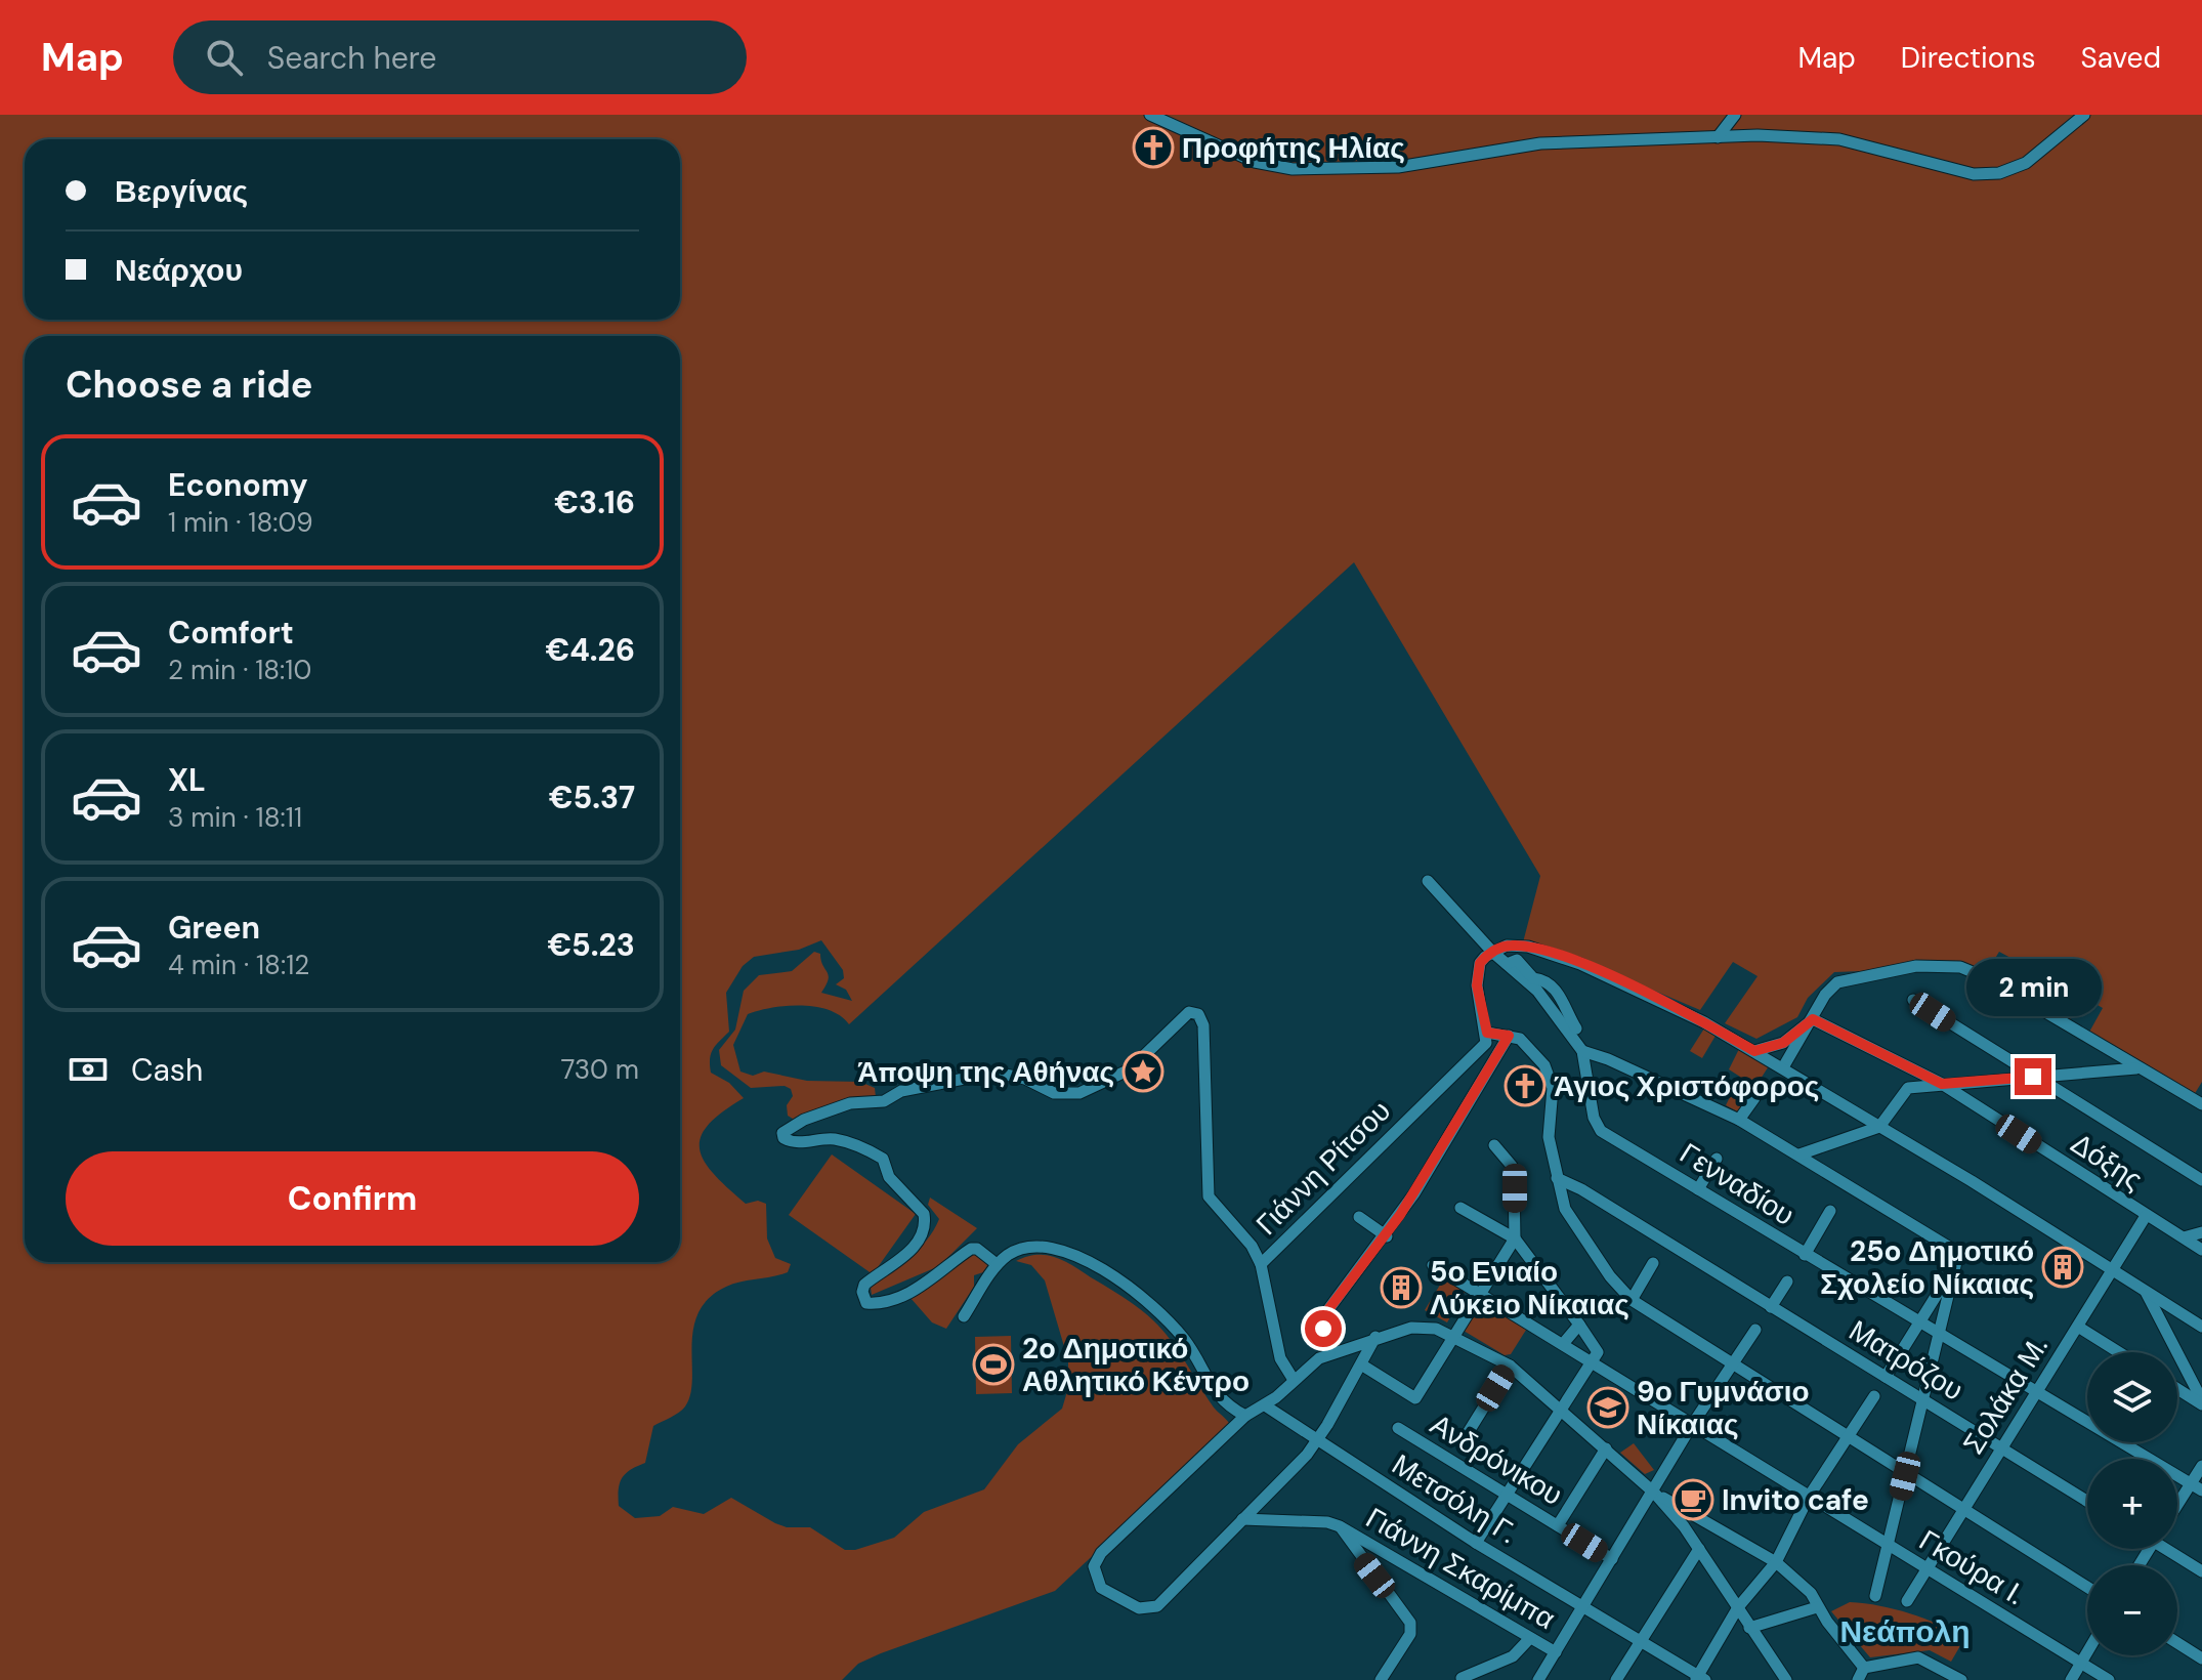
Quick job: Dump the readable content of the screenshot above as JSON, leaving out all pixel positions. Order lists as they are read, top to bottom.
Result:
{
  "streets": {
    "street": [
      "Δόξης",
      "Γιάννη Ρίτσου",
      "Γενναδίου",
      "Ματρόζου",
      "Σολάκα Μ.",
      "Ανδρόνικου",
      "Μετσόλη Γ.",
      "Γκούρα Ι.",
      "Γιάννη Σκαρίμπα"
    ]
  },
  "crossings": [
    ["Δόξης", "Σολάκα Μ."],
    ["Γενναδίου", "Σολάκα Μ."],
    ["Ματρόζου", "Σολάκα Μ."],
    ["Σολάκα Μ.", "Γκούρα Ι."]
  ],
  "districts": ["Νεάπολη"],
  "places": {
    "church": ["Προφήτης Ηλίας", "Άγιος Χριστόφορος"],
    "place": ["Άποψη της Αθήνας"],
    "building": ["25o Δημοτικό Σχολείο Νίκαιας", "5ο Ενιαίο Λύκειο Νίκαιας"],
    "sports": ["2o Δημοτικό Αθλητικό Κέντρο"],
    "school or university": ["9ο Γυμνάσιο Νίκαιας"],
    "cafe": ["Invito cafe"]
  },
  "page": {
    "header": "Map",
    "search": "Search here",
    "nav": ["Map", "Directions", "Saved"],
    "banner": ["Βεργίνας", "Νεάρχου"],
    "heading": "Choose a ride",
    "list": [
      {
        "name": "Economy",
        "note": "1 min · 18:09",
        "value": "€3.16"
      },
      {
        "name": "Comfort",
        "note": "2 min · 18:10",
        "value": "€4.26"
      },
      {
        "name": "XL",
        "note": "3 min · 18:11",
        "value": "€5.37"
      },
      {
        "name": "Green",
        "note": "4 min · 18:12",
        "value": "€5.23"
      }
    ],
    "bubble": "2 min",
    "pay": ["Cash", "730 m"],
    "buttons": "Confirm",
    "map_buttons": ["+", "−"]
  }
}
